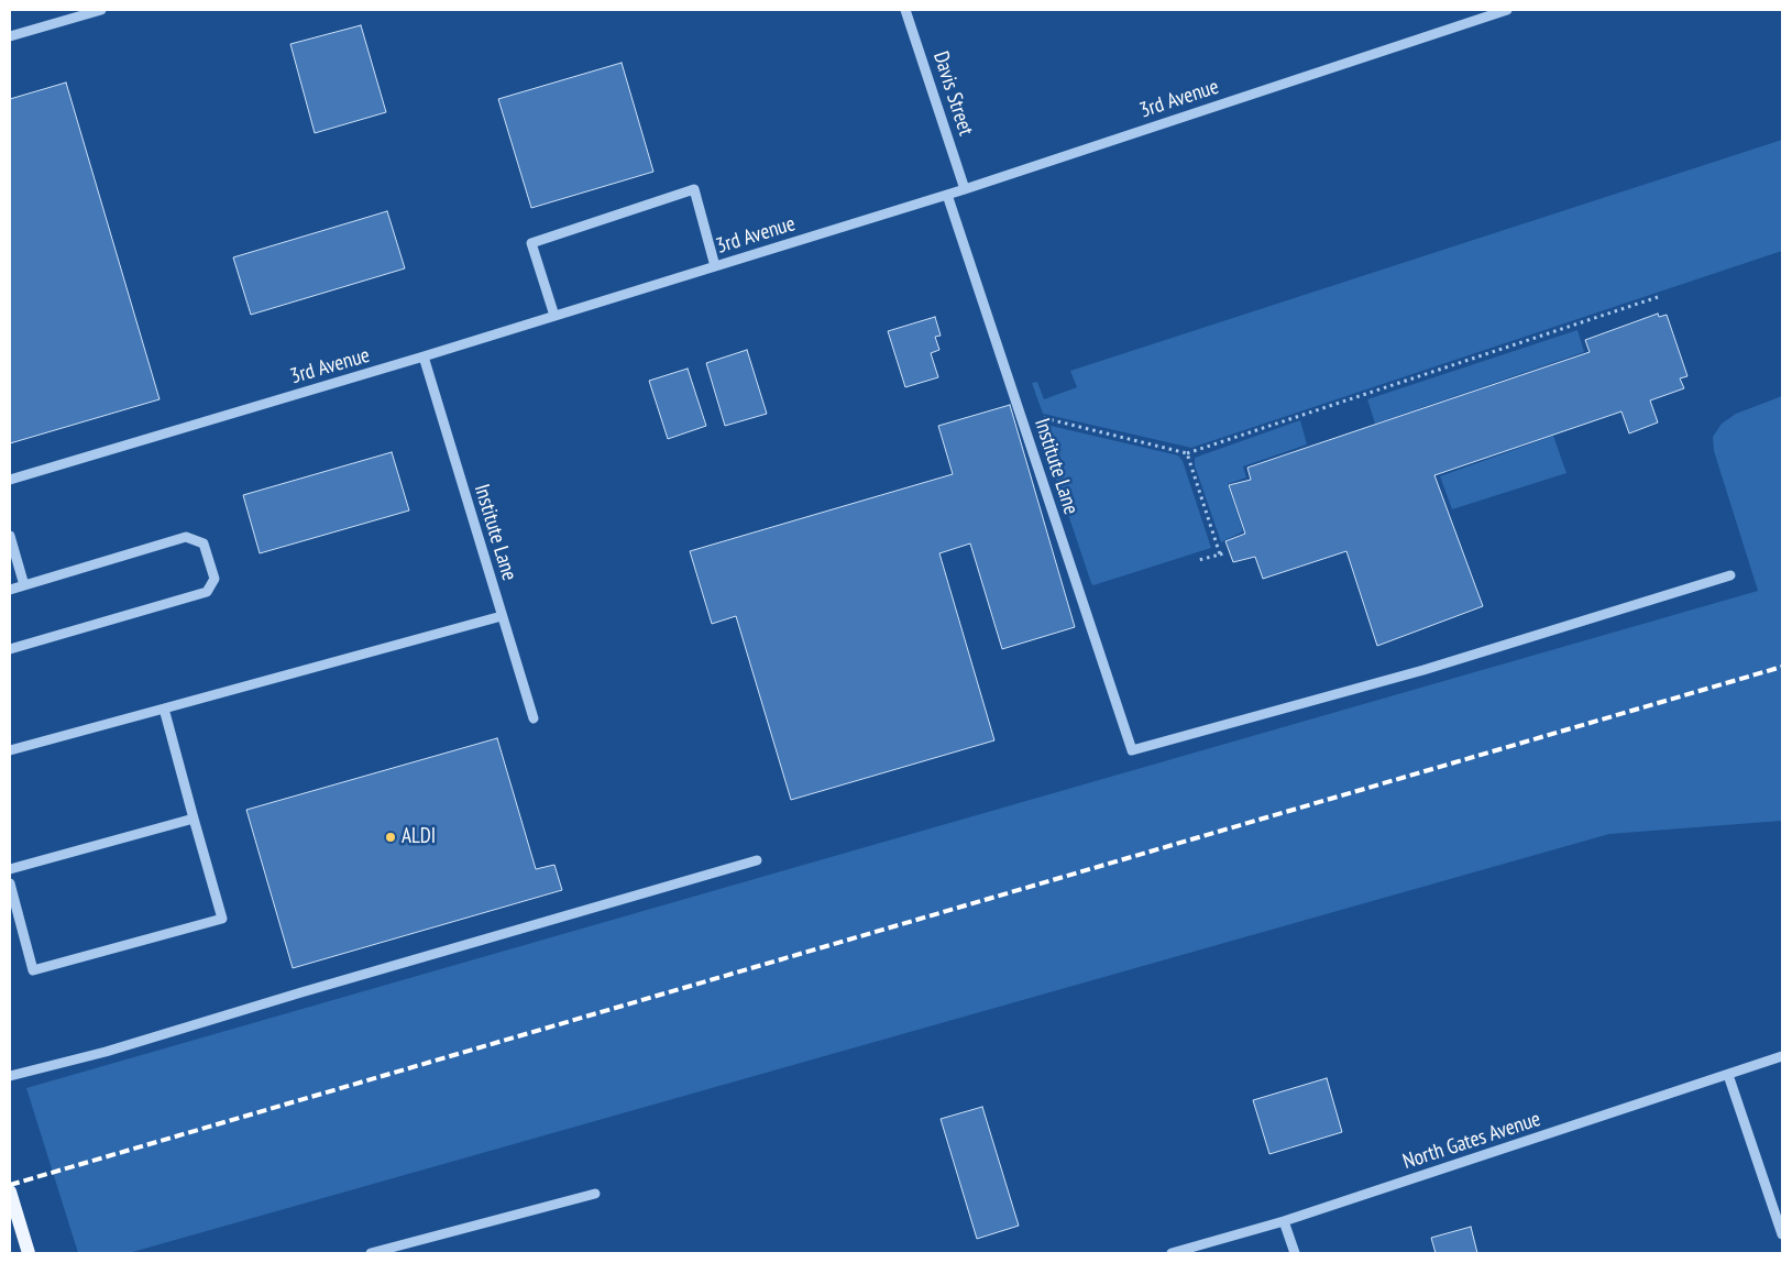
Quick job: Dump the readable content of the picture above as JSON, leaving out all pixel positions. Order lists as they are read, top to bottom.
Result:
{
  "streets": {
    "street": [
      "Davis Street",
      "3rd Avenue",
      "Institute Lane",
      "North Gates Avenue"
    ]
  },
  "crossings": [
    ["Davis Street", "3rd Avenue"],
    ["3rd Avenue", "Institute Lane"]
  ],
  "places": ["ALDI"]
}
